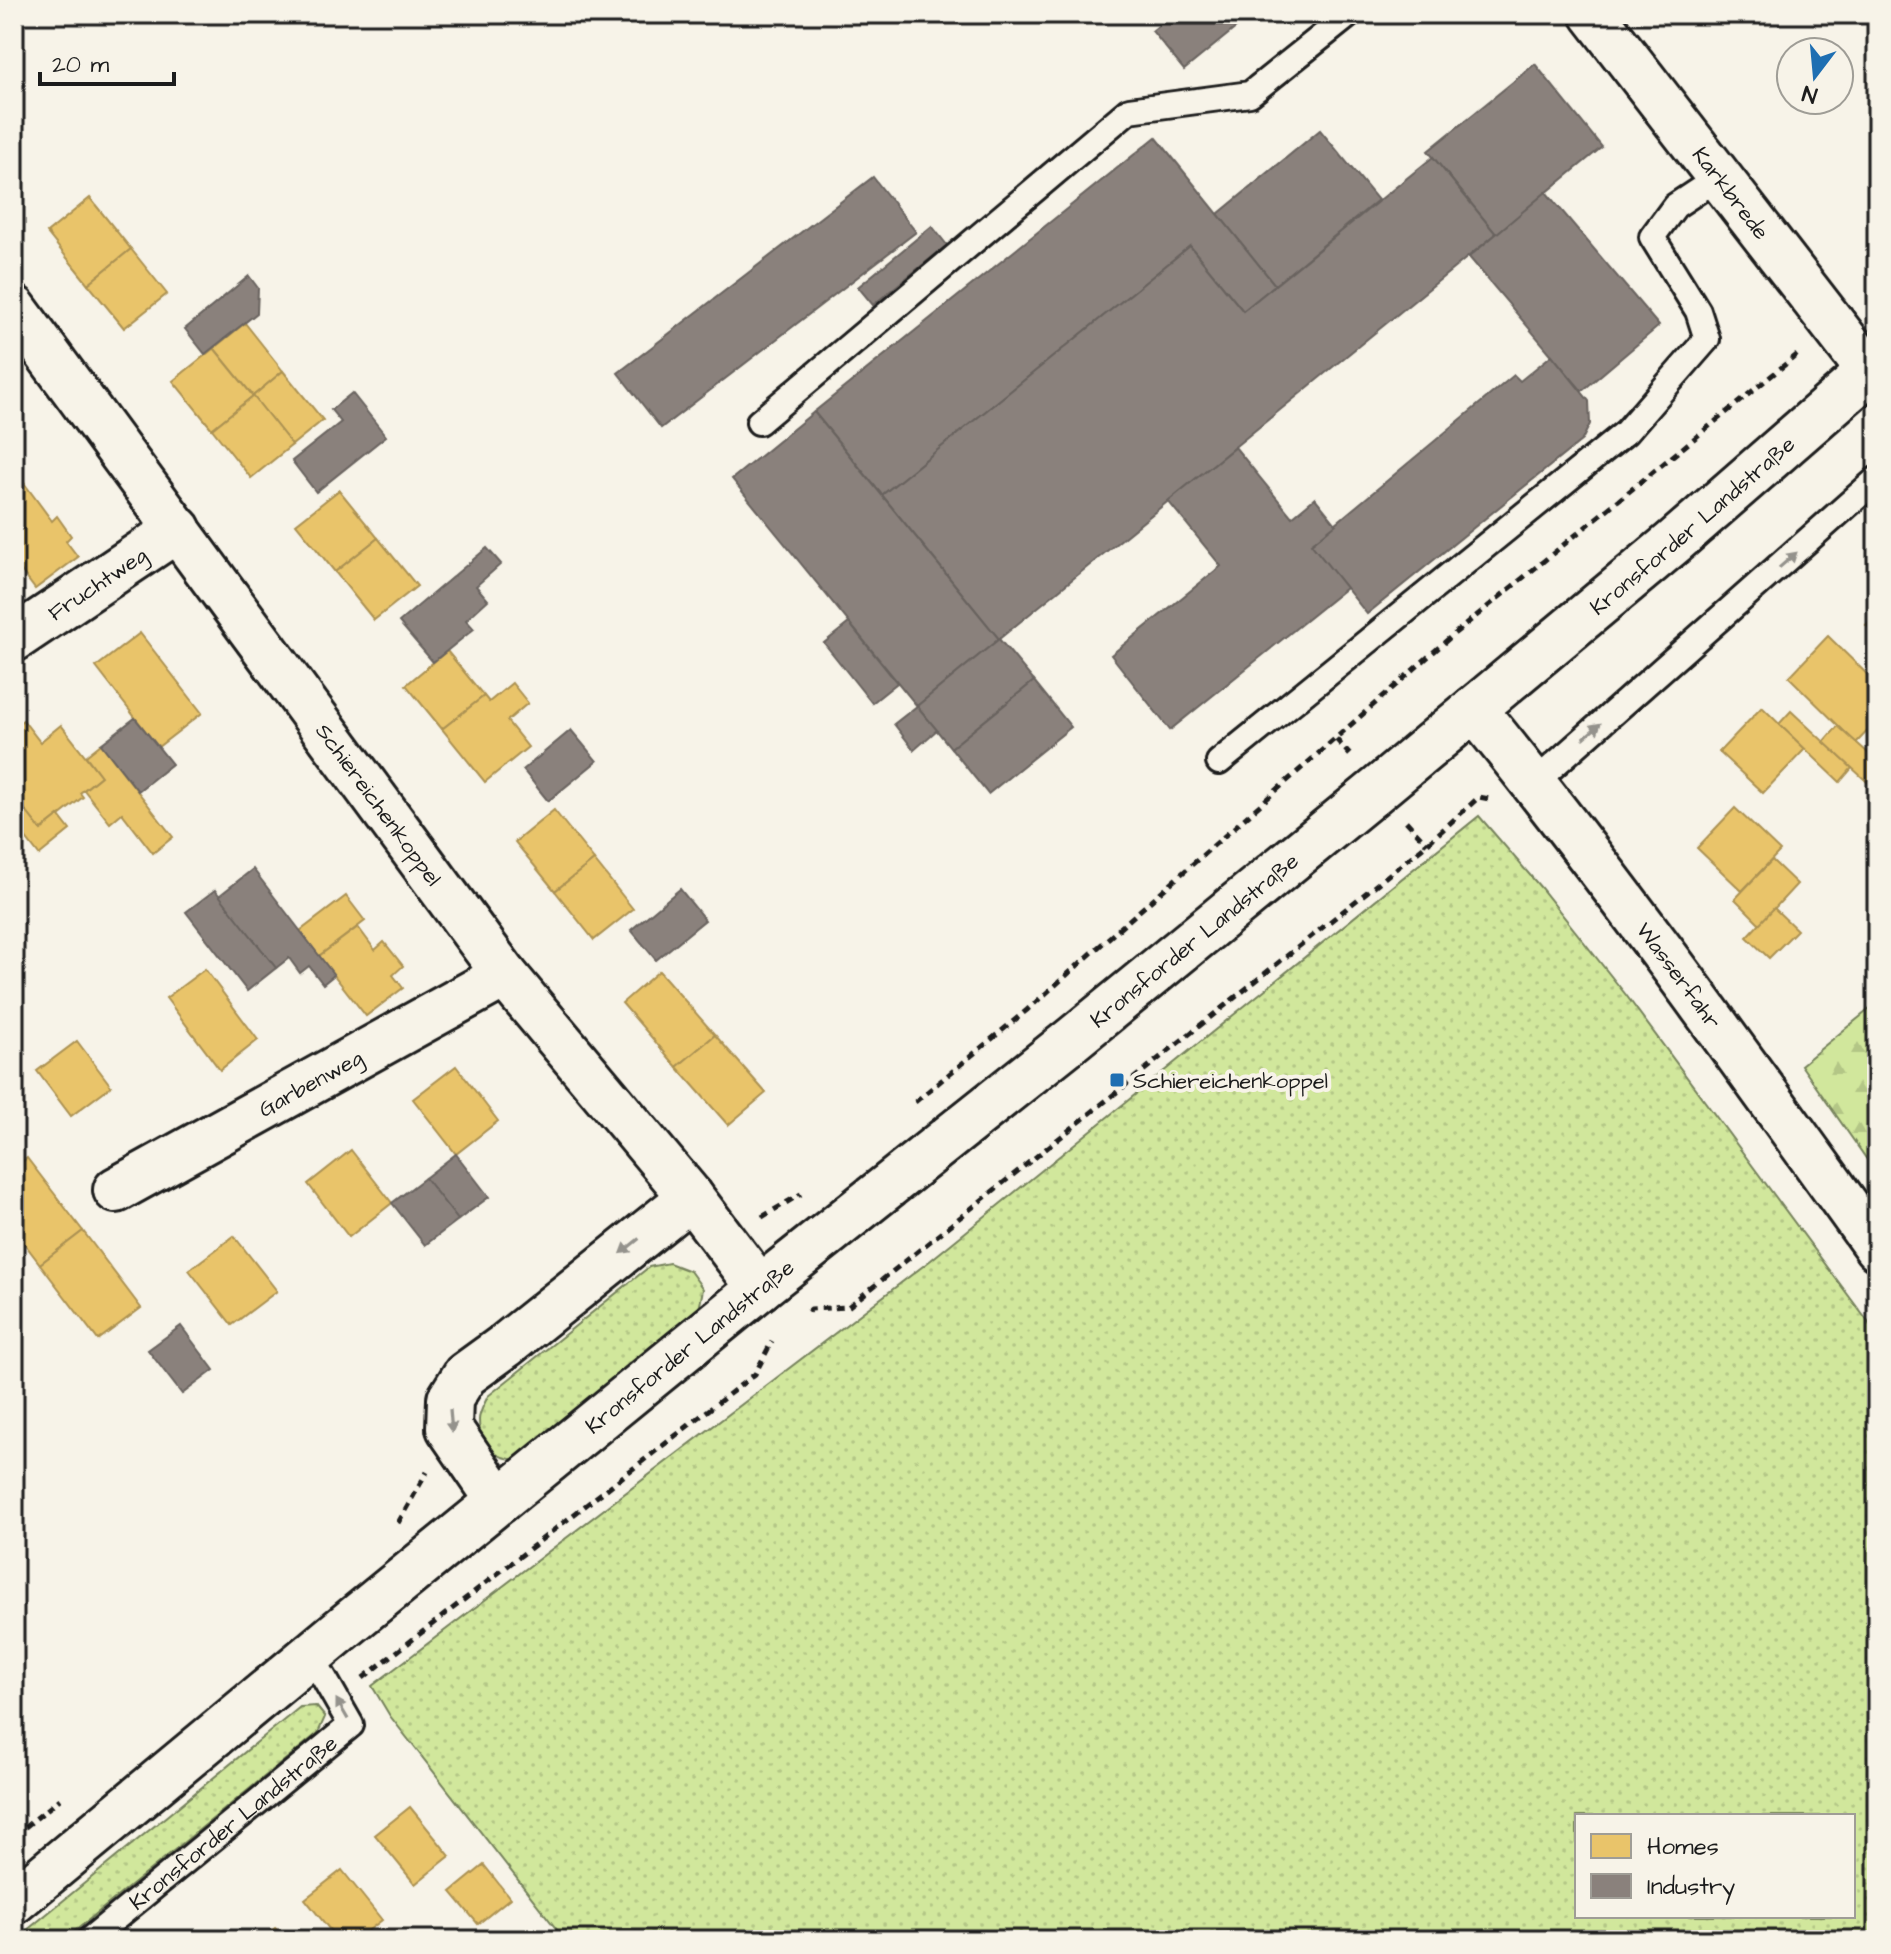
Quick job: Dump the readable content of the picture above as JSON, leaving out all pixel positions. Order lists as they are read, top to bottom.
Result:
{
  "streets": {
    "street": [
      "Karkbrede",
      "Kronsforder Landstraße",
      "Fruchtweg",
      "Schiereichenkoppel",
      "Wasserfahr",
      "Garbenweg"
    ]
  },
  "crossings": [
    ["Karkbrede", "Kronsforder Landstraße"],
    ["Kronsforder Landstraße", "Schiereichenkoppel"],
    ["Kronsforder Landstraße", "Wasserfahr"],
    ["Fruchtweg", "Schiereichenkoppel"],
    ["Schiereichenkoppel", "Garbenweg"]
  ],
  "places": {
    "transit": ["Schiereichenkoppel"]
  },
  "legend": ["Homes", "Industry"],
  "scale_bar": "20 m",
  "north": "bottom"
}
